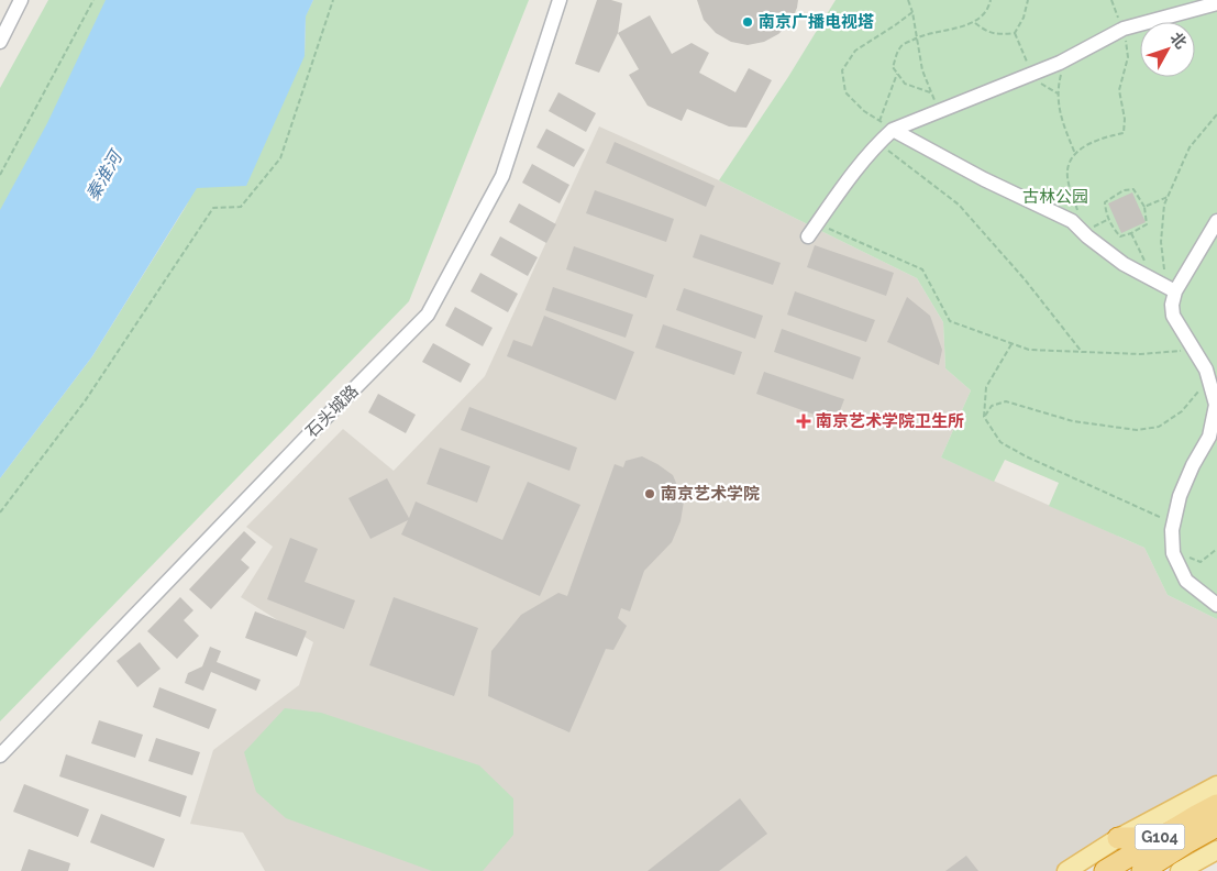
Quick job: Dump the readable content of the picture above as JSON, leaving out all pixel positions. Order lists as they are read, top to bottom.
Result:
{
  "streets": {
    "highway": ["G104"],
    "street": ["石头城路"]
  },
  "water": ["秦淮河"],
  "parks": ["古林公园"],
  "places": {
    "other": ["南京广播电视塔", "南京艺术学院"],
    "health": ["南京艺术学院卫生所"]
  },
  "north": "top right"
}
